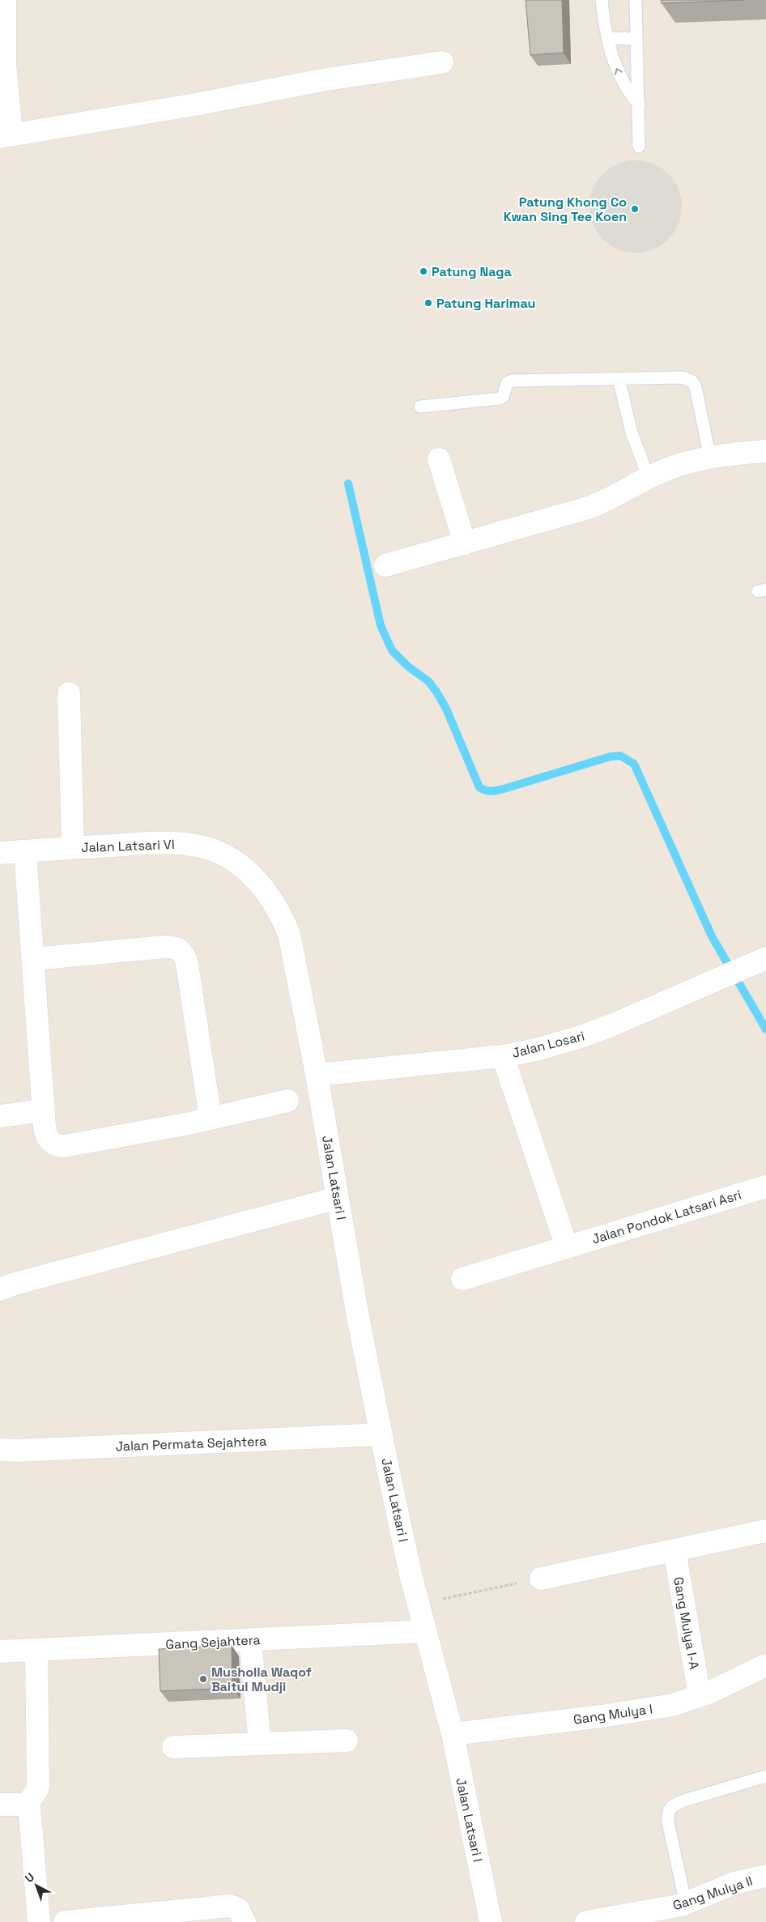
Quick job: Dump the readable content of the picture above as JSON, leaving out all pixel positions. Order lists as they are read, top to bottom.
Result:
{
  "streets": {
    "street": [
      "Jalan Latsari VI",
      "Jalan Losari",
      "Jalan Latsari I",
      "Jalan Pondok Latsari Asri",
      "Jalan Permata Sejahtera",
      "Gang Mulya I-A",
      "Gang Sejahtera",
      "Gang Mulya I",
      "Gang Mulya II"
    ]
  },
  "crossings": [
    ["Jalan Latsari VI", "Jalan Losari"],
    ["Jalan Latsari VI", "Jalan Latsari I"],
    ["Jalan Losari", "Jalan Latsari I"],
    ["Jalan Latsari I", "Jalan Permata Sejahtera"],
    ["Jalan Latsari I", "Gang Sejahtera"],
    ["Jalan Latsari I", "Gang Mulya I"],
    ["Gang Mulya I-A", "Gang Mulya I"]
  ],
  "places": [
    "Patung Khong Co Kwan Sing Tee Koen",
    "Patung Naga",
    "Patung Harimau",
    "Musholla Waqof Baitul Mudji"
  ],
  "north": "top left"
}
